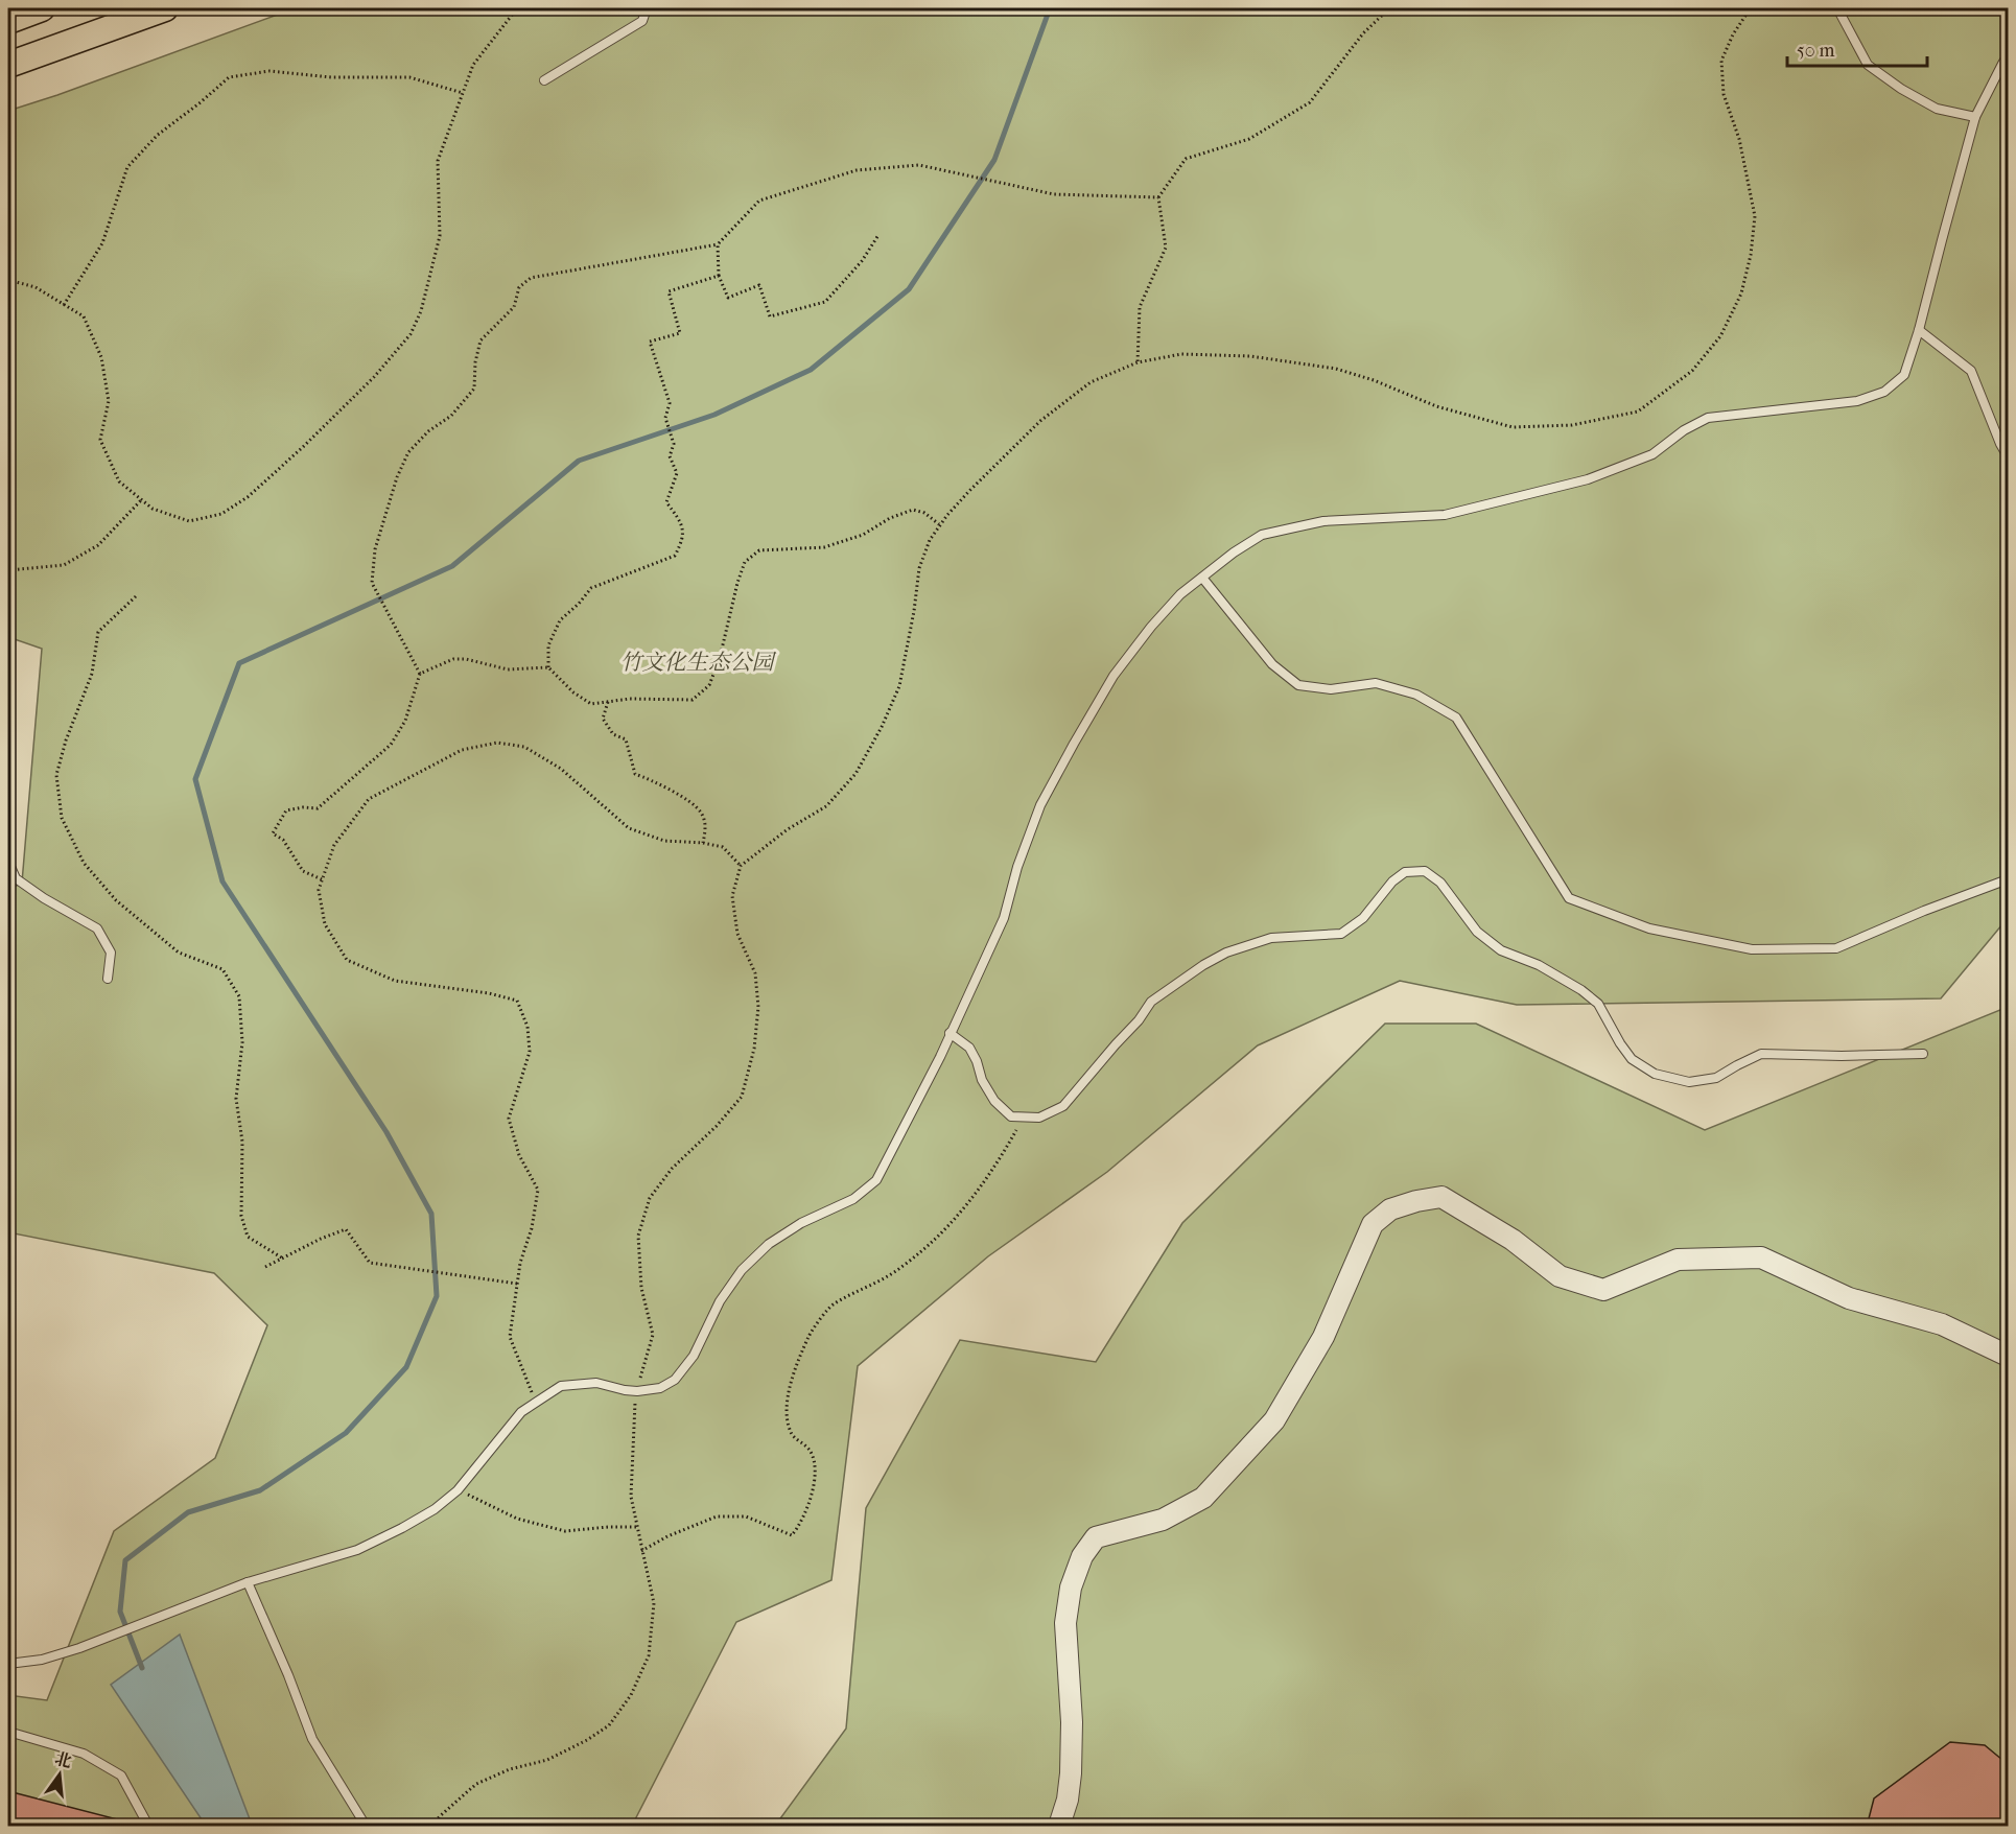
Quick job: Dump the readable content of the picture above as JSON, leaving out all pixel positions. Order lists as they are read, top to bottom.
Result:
{
  "parks": ["竹文化生态公园"],
  "scale_bar": "50 m",
  "north": "top"
}
